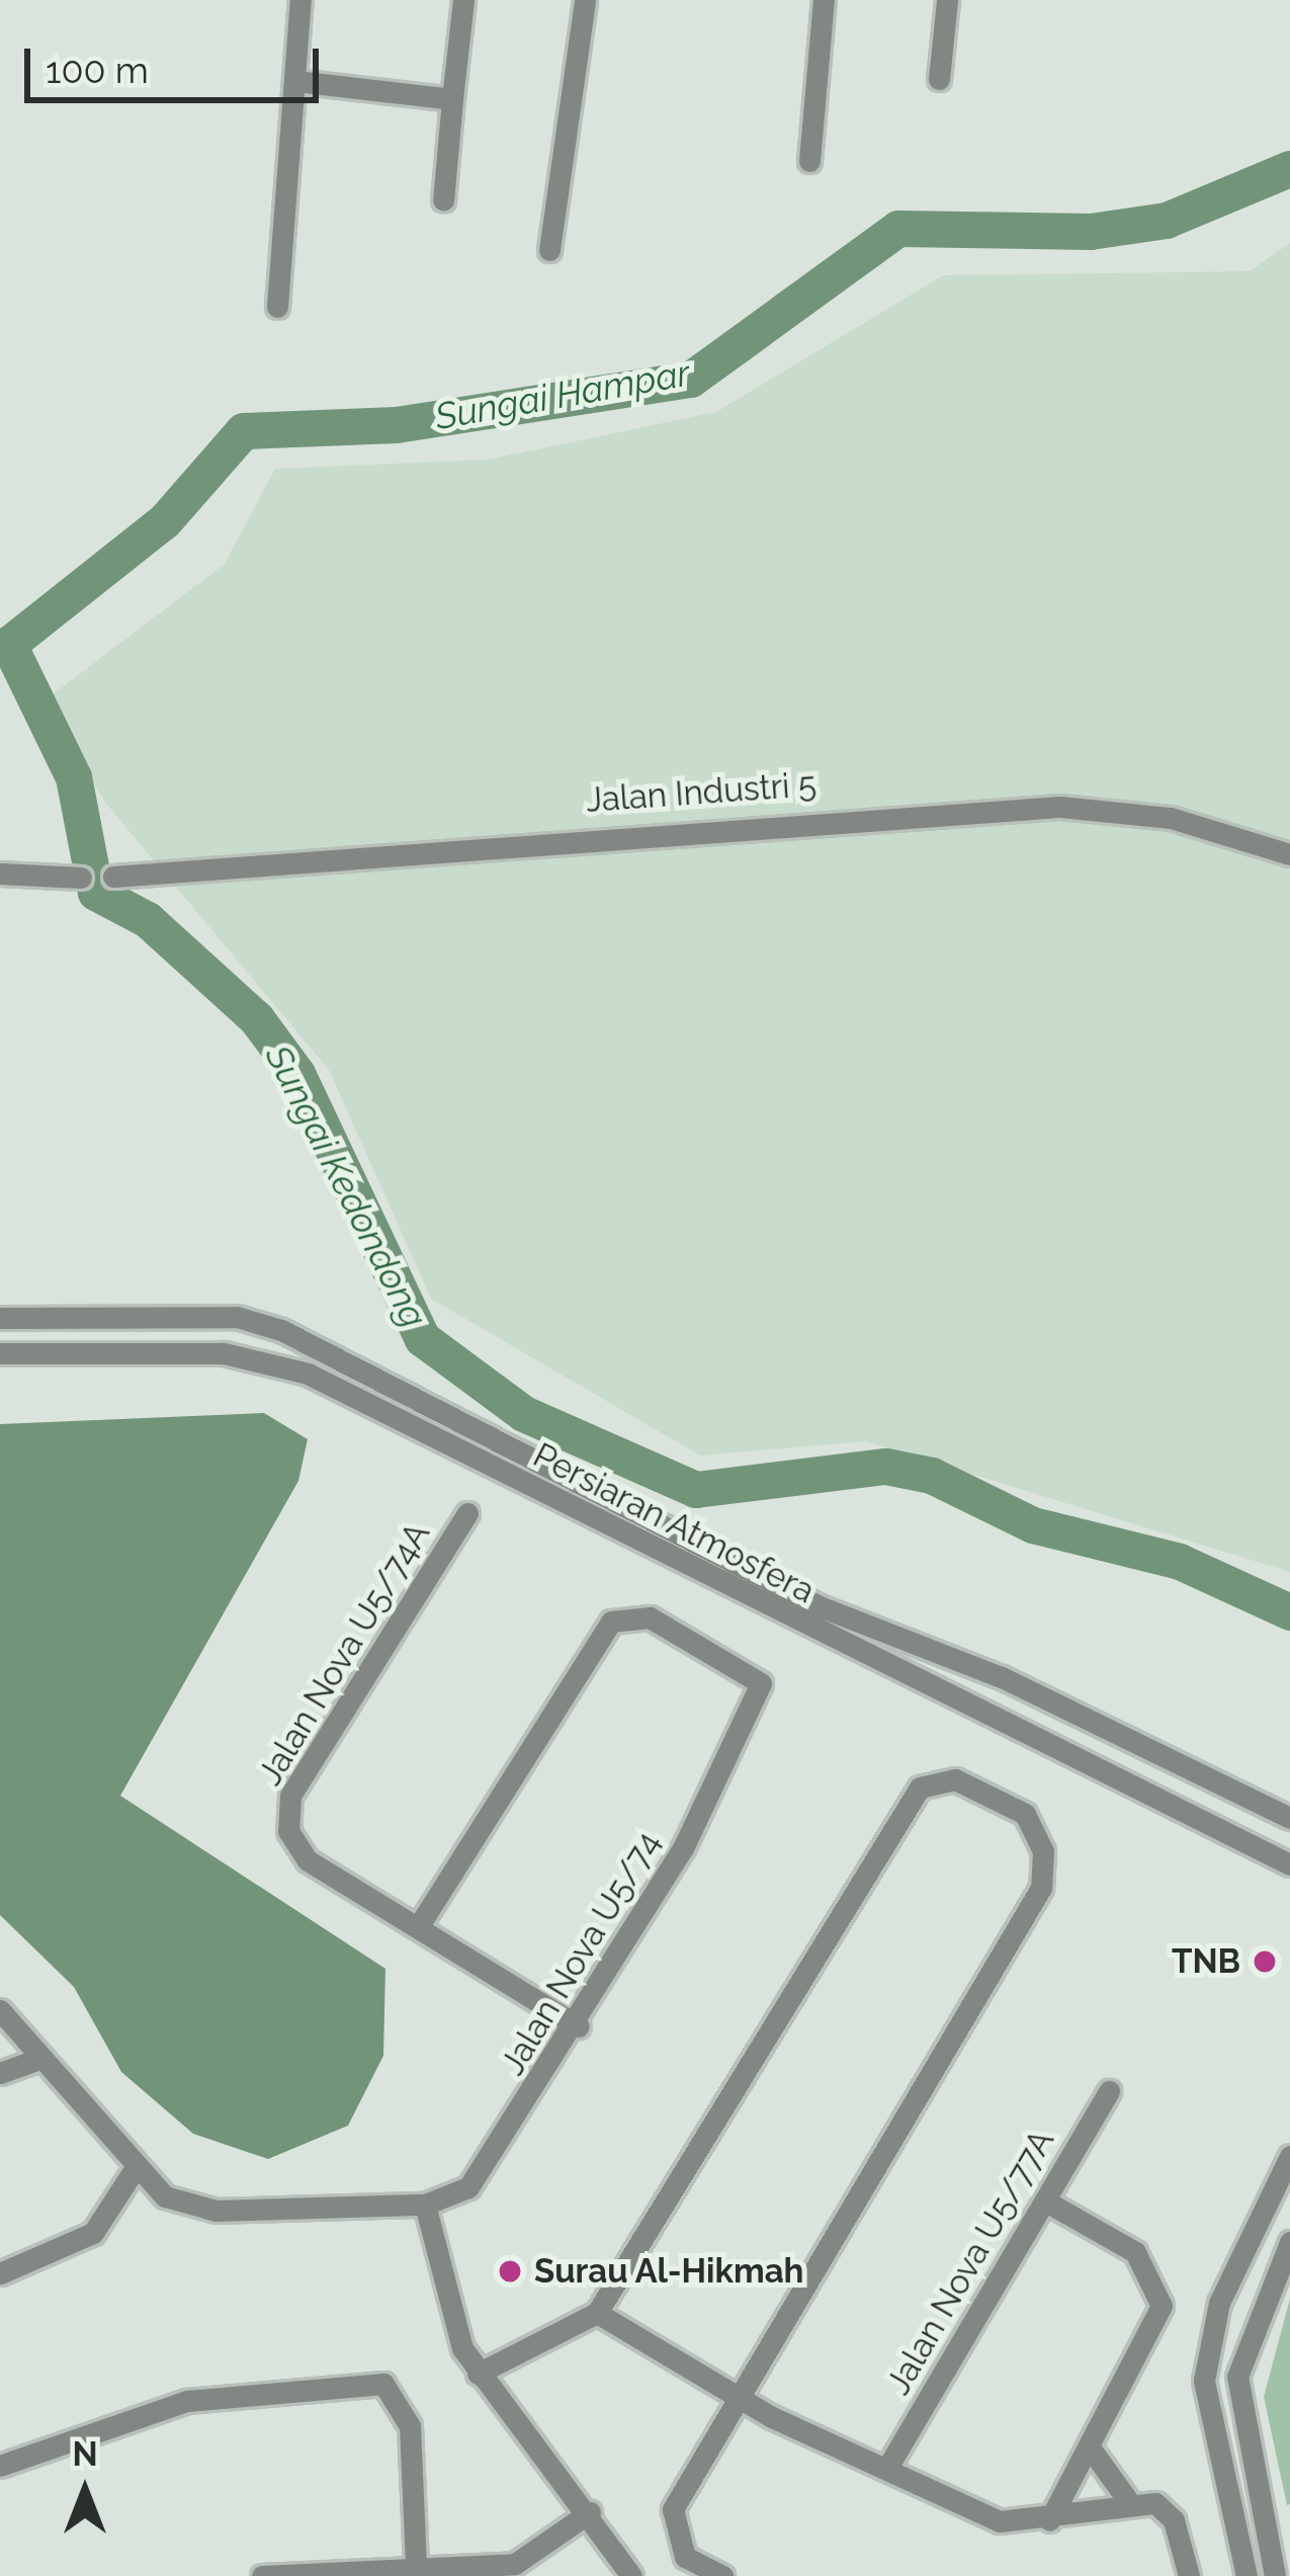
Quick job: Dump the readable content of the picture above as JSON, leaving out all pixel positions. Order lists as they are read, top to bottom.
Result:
{
  "streets": {
    "street": [
      "Jalan Industri 5",
      "Persiaran Atmosfera",
      "Jalan Nova U5/74A",
      "Jalan Nova U5/74",
      "Jalan Nova U5/77A"
    ]
  },
  "crossings": [
    ["Jalan Nova U5/74A", "Jalan Nova U5/74"]
  ],
  "water": ["Sungai Hampar", "Sungai Kedondong"],
  "places": ["TNB", "Surau Al-Hikmah"],
  "scale_bar": "100 m",
  "north": "top"
}
